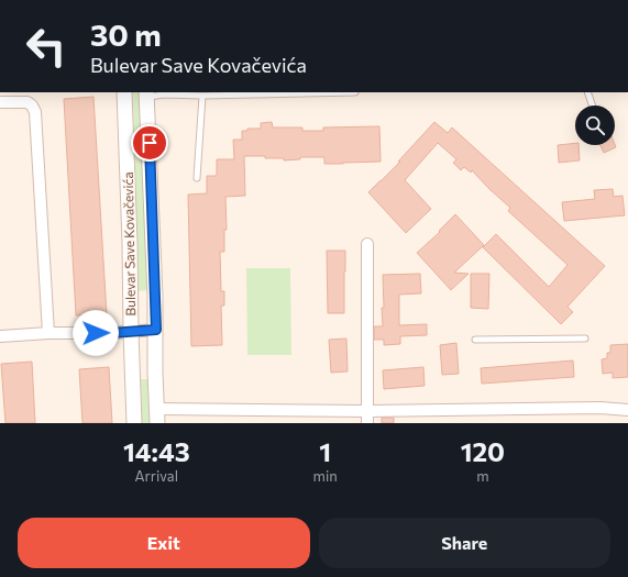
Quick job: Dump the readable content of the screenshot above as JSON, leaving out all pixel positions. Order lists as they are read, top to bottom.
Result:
{
  "streets": {
    "street": ["Bulevar Save Kovačevića"]
  },
  "page": {
    "turn": ["30 m", "Bulevar Save Kovačevića"],
    "eta": [
      "14:43",
      "Arrival",
      "1",
      "min",
      "120",
      "m"
    ],
    "buttons": ["Exit", "Share"]
  }
}
